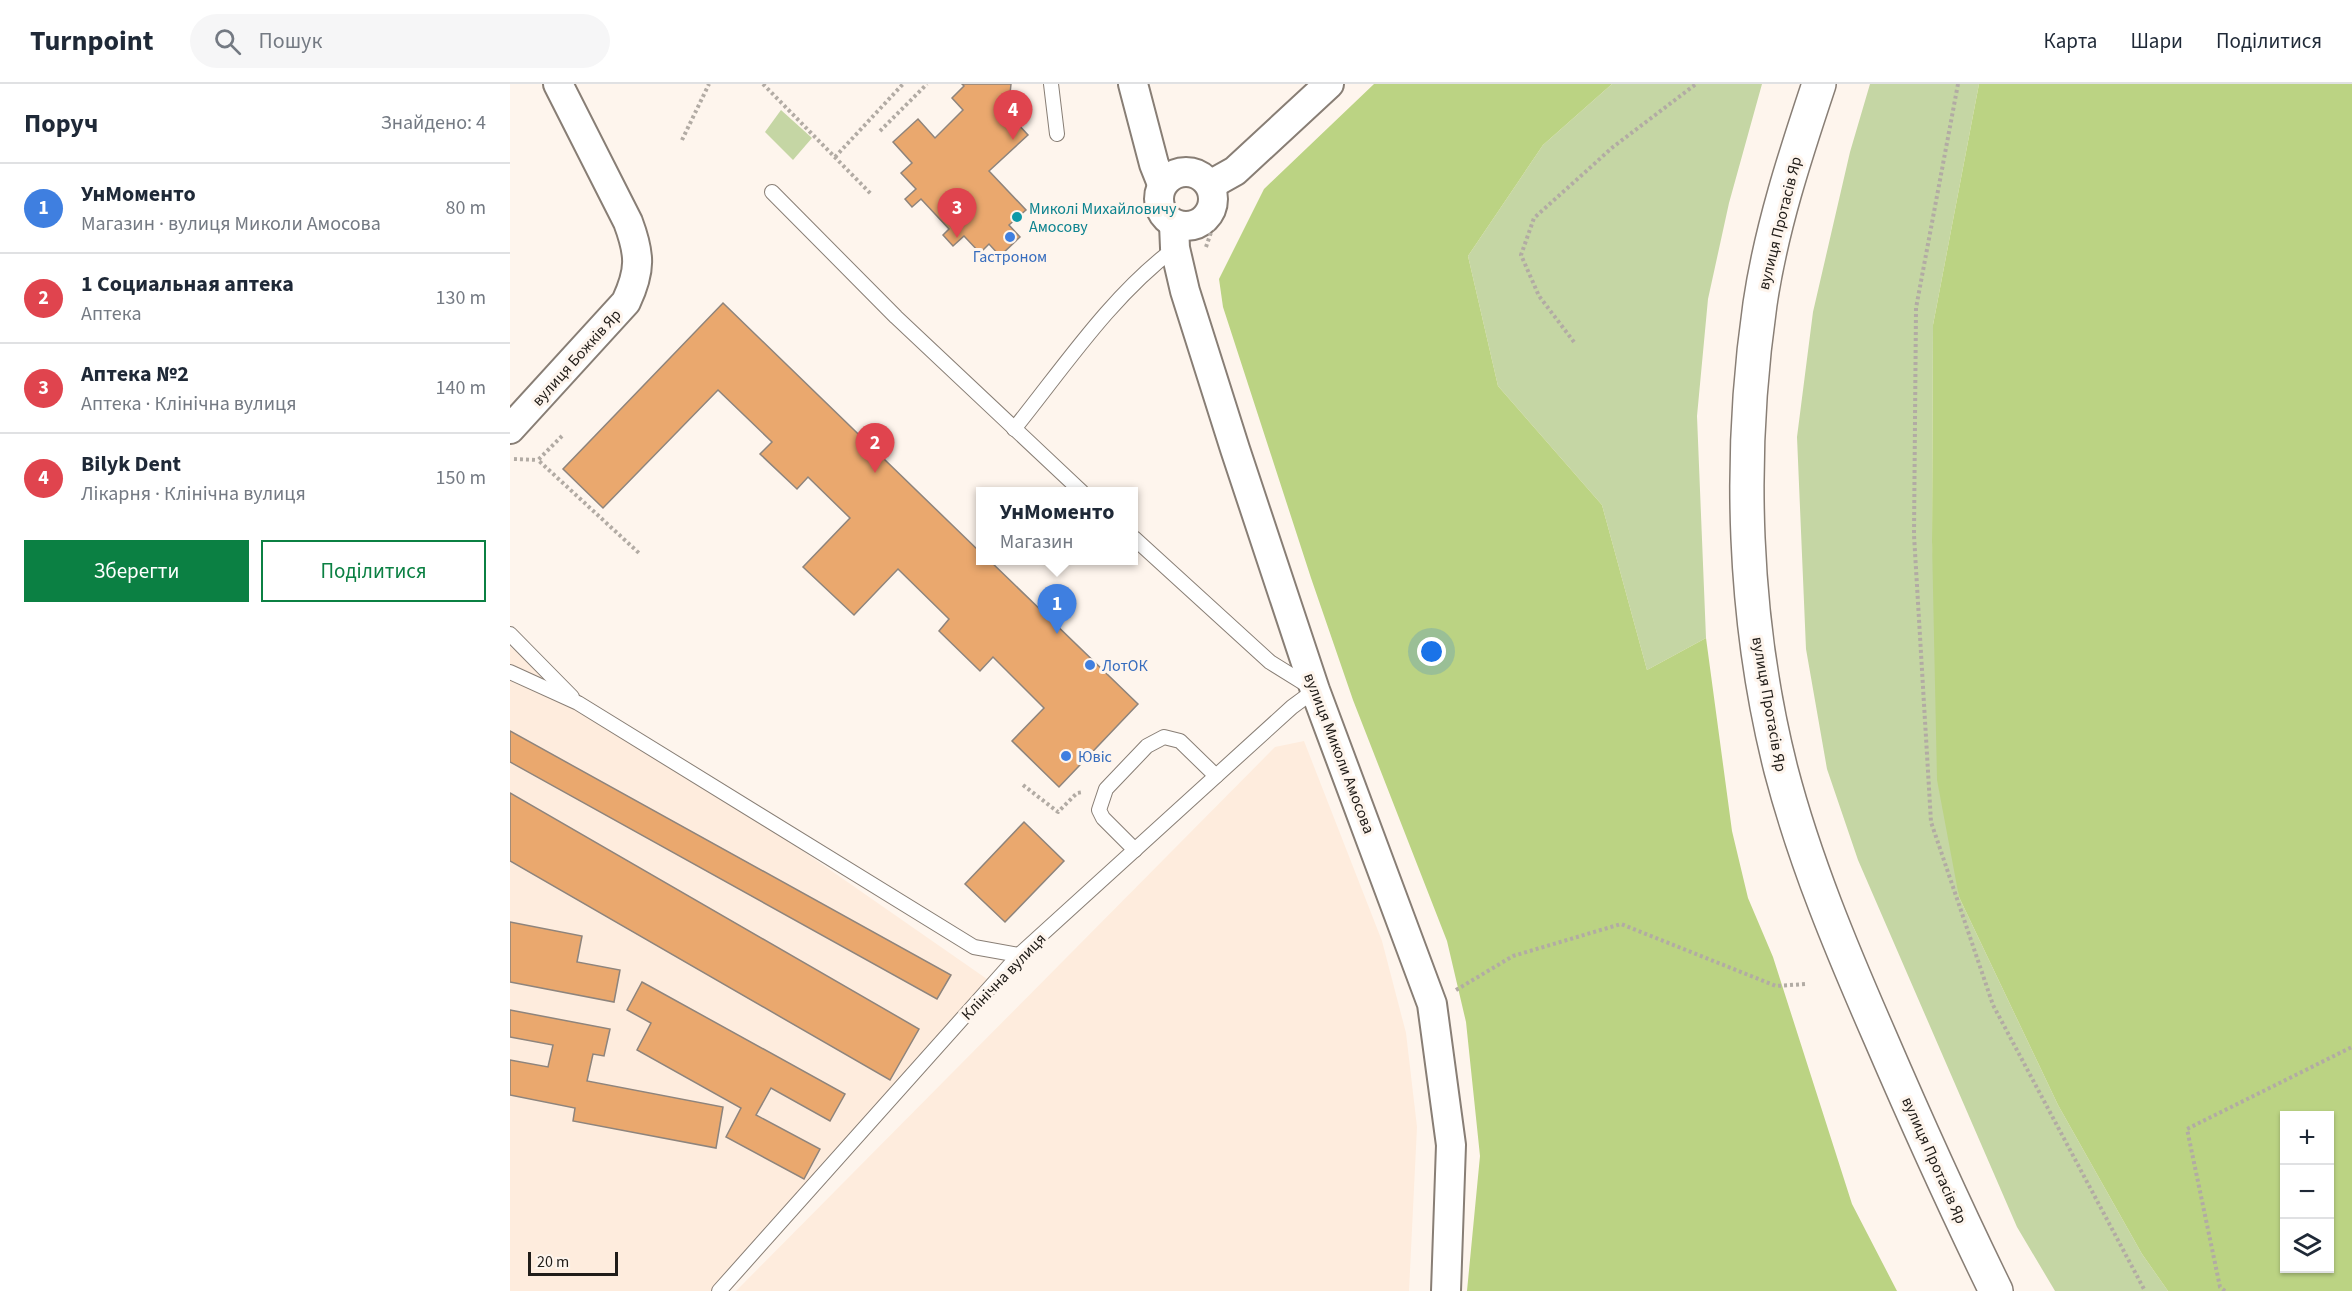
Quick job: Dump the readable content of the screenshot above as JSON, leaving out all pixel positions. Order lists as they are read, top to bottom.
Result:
{
  "streets": {
    "main road": ["вулиця Протасів Яр"],
    "street": ["вулиця Божків Яр", "вулиця Миколи Амосова"],
    "lane": ["Клінічна вулиця"]
  },
  "crossings": [
    ["вулиця Миколи Амосова", "Клінічна вулиця"]
  ],
  "places": [
    "Миколі Михайловичу Амосову",
    "Гастроном",
    "ЛотОК",
    "Ювіс"
  ],
  "scale_bar": "20 m",
  "page": {
    "header": "Turnpoint",
    "search": "Пошук",
    "nav": ["Карта", "Шари", "Поділитися"],
    "heading": ["Поруч", "Знайдено: 4"],
    "pins": [
      "4",
      "3",
      "2",
      "1"
    ],
    "list": [
      {
        "mark": "1",
        "name": "УнМоменто",
        "note": "Магазин · вулиця Миколи Амосова",
        "value": "80 m"
      },
      {
        "mark": "2",
        "name": "1 Социальная аптека",
        "note": "Аптека",
        "value": "130 m"
      },
      {
        "mark": "3",
        "name": "Аптека №2",
        "note": "Аптека · Клінічна вулиця",
        "value": "140 m"
      },
      {
        "mark": "4",
        "name": "Bilyk Dent",
        "note": "Лікарня · Клінічна вулиця",
        "value": "150 m"
      }
    ],
    "popup": ["УнМоменто", "Магазин"],
    "buttons": ["Зберегти", "Поділитися"],
    "map_buttons": ["+", "−"],
    "scale": "20 m"
  }
}
